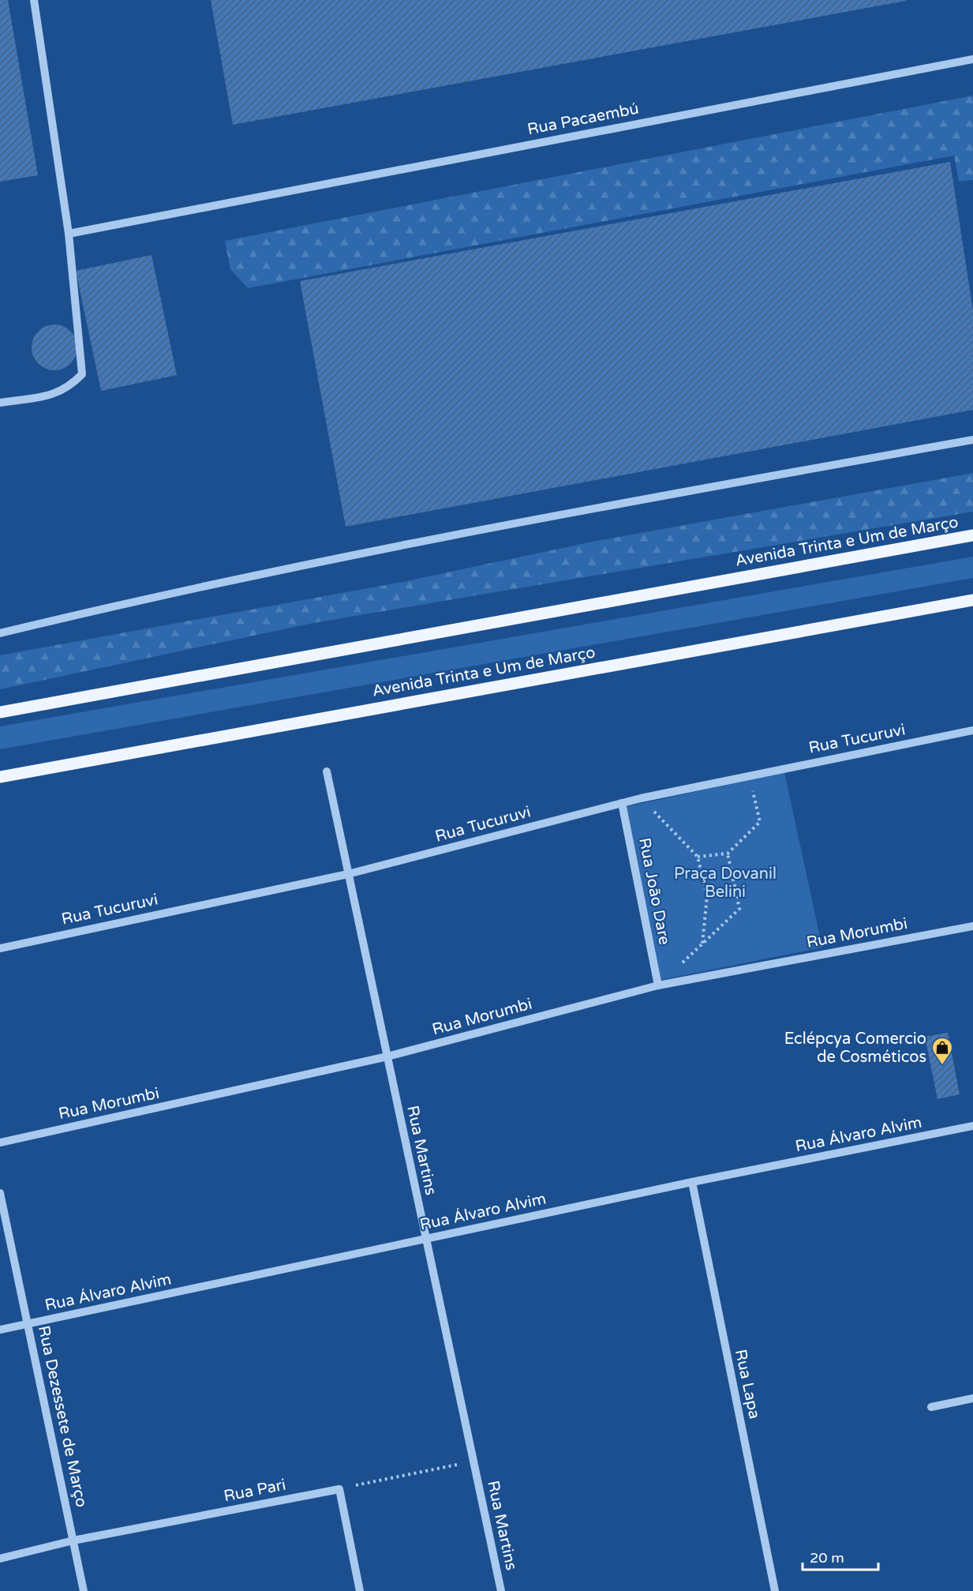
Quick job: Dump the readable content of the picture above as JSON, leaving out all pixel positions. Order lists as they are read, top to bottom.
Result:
{
  "streets": {
    "main road": ["Avenida Trinta e Um de Março"],
    "street": [
      "Rua Pacaembú",
      "Rua Tucuruvi",
      "Rua João Dare",
      "Rua Morumbi",
      "Rua Álvaro Alvim",
      "Rua Martins",
      "Rua Lapa",
      "Rua Dezessete de Março",
      "Rua Pari"
    ]
  },
  "crossings": [
    ["Rua Tucuruvi", "Rua João Dare"],
    ["Rua Tucuruvi", "Rua Martins"],
    ["Rua João Dare", "Rua Morumbi"],
    ["Rua Morumbi", "Rua Martins"],
    ["Rua Álvaro Alvim", "Rua Martins"],
    ["Rua Álvaro Alvim", "Rua Lapa"],
    ["Rua Álvaro Alvim", "Rua Dezessete de Março"],
    ["Rua Dezessete de Março", "Rua Pari"]
  ],
  "parks": ["Praça Dovanil Belini"],
  "places": {
    "shop": ["Eclépcya Comercio de Cosméticos"]
  },
  "scale_bar": "20 m"
}
